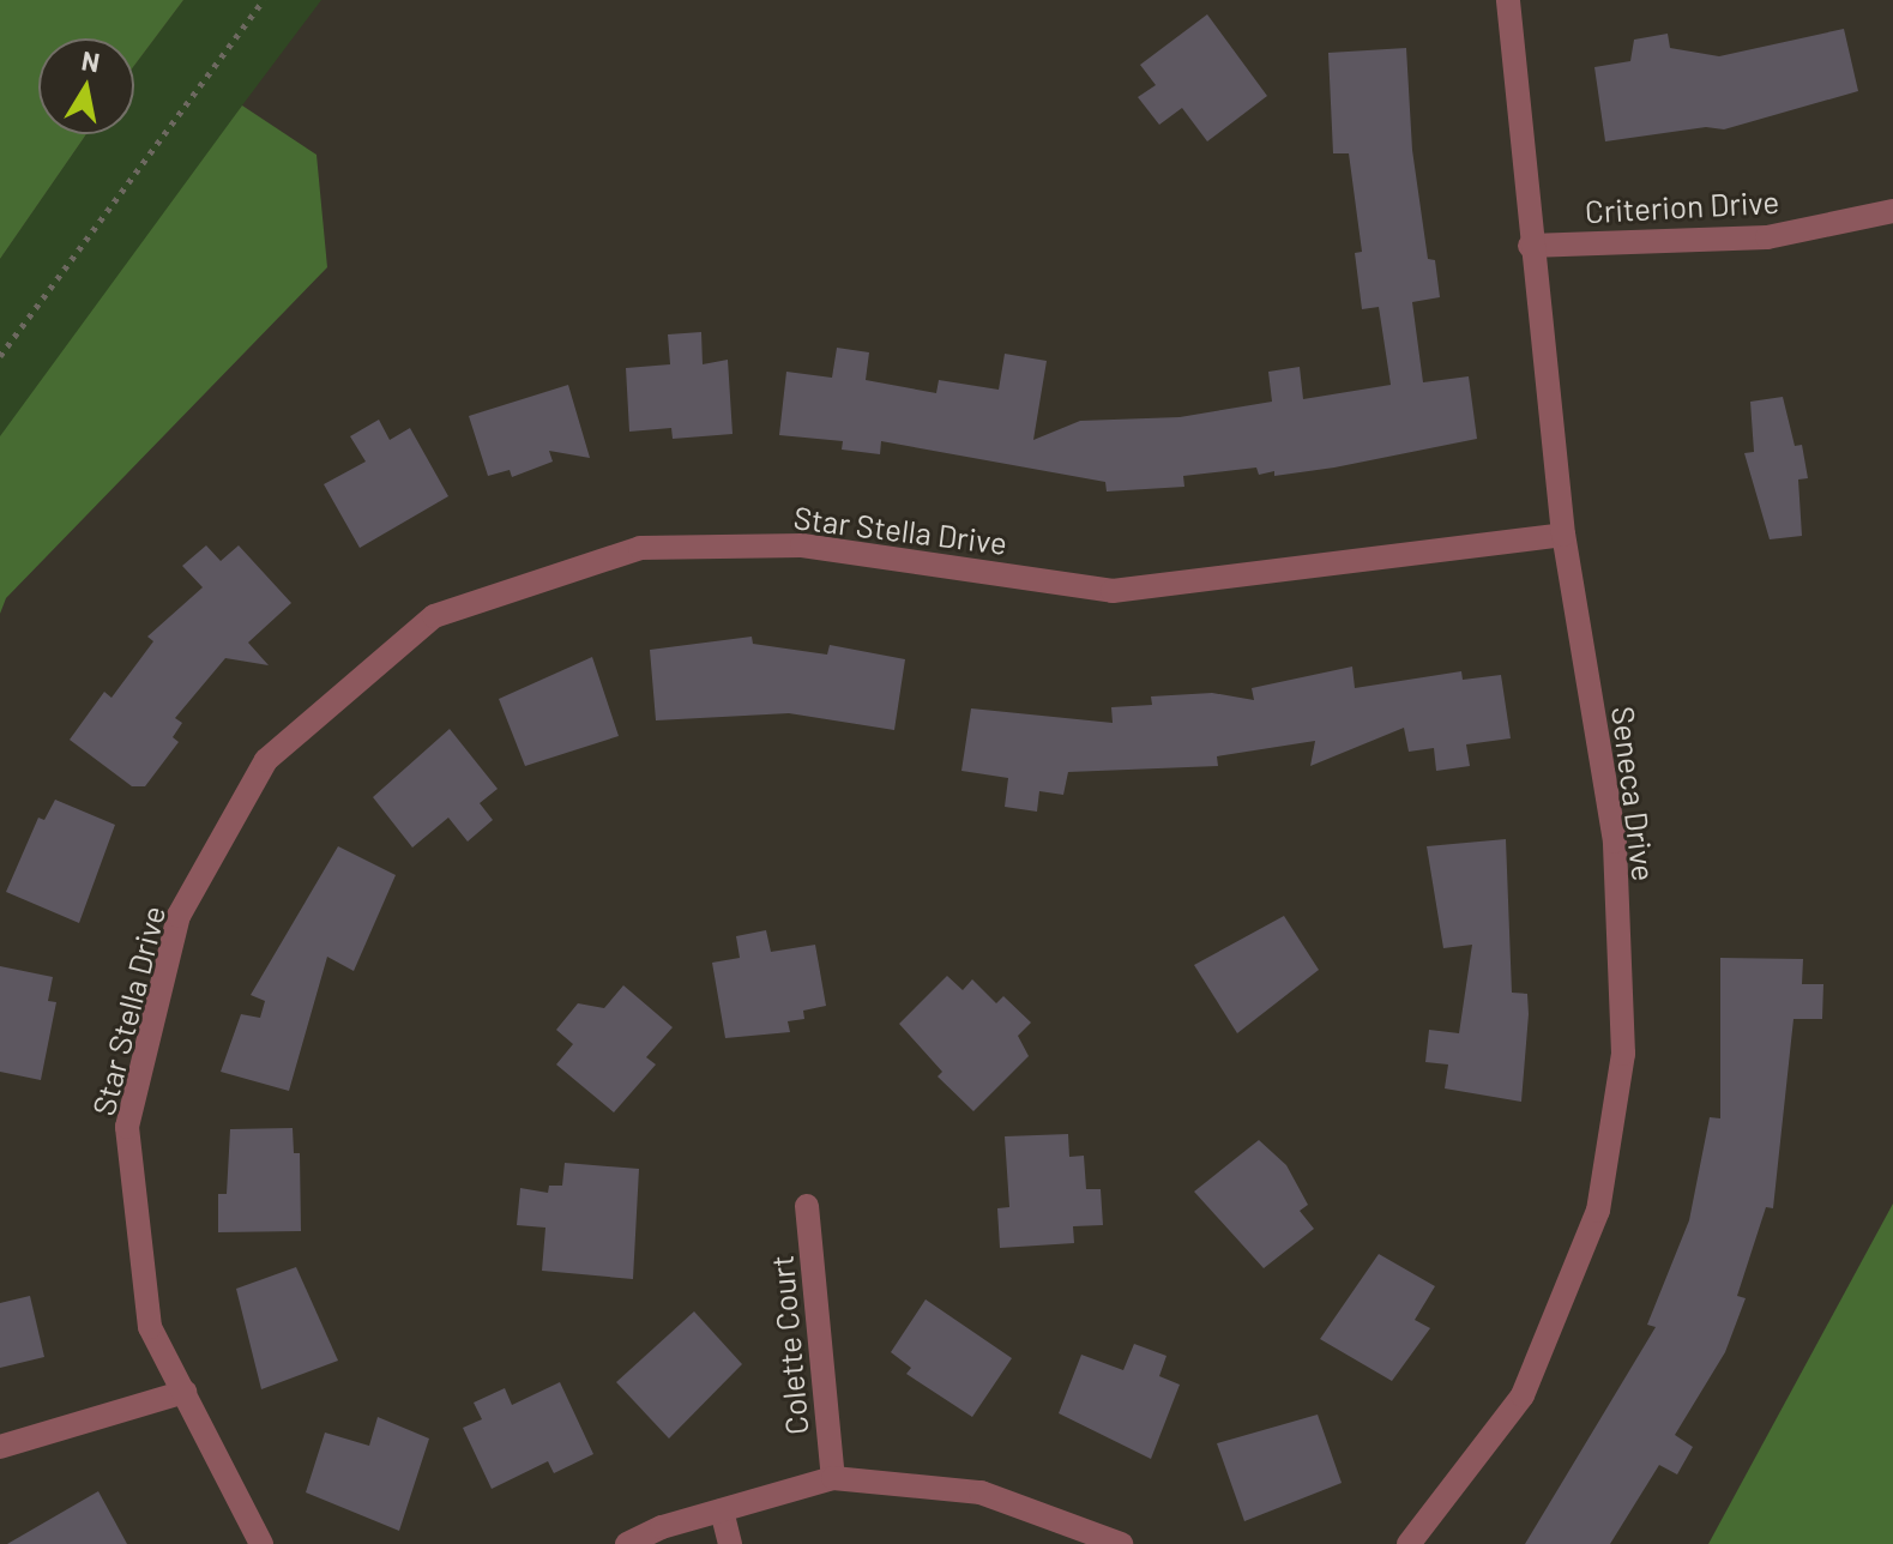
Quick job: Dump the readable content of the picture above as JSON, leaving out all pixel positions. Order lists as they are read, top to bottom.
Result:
{
  "streets": {
    "street": [
      "Criterion Drive",
      "Star Stella Drive",
      "Seneca Drive",
      "Colette Court"
    ]
  },
  "crossings": [
    ["Criterion Drive", "Seneca Drive"],
    ["Star Stella Drive", "Seneca Drive"]
  ],
  "north": "top"
}
